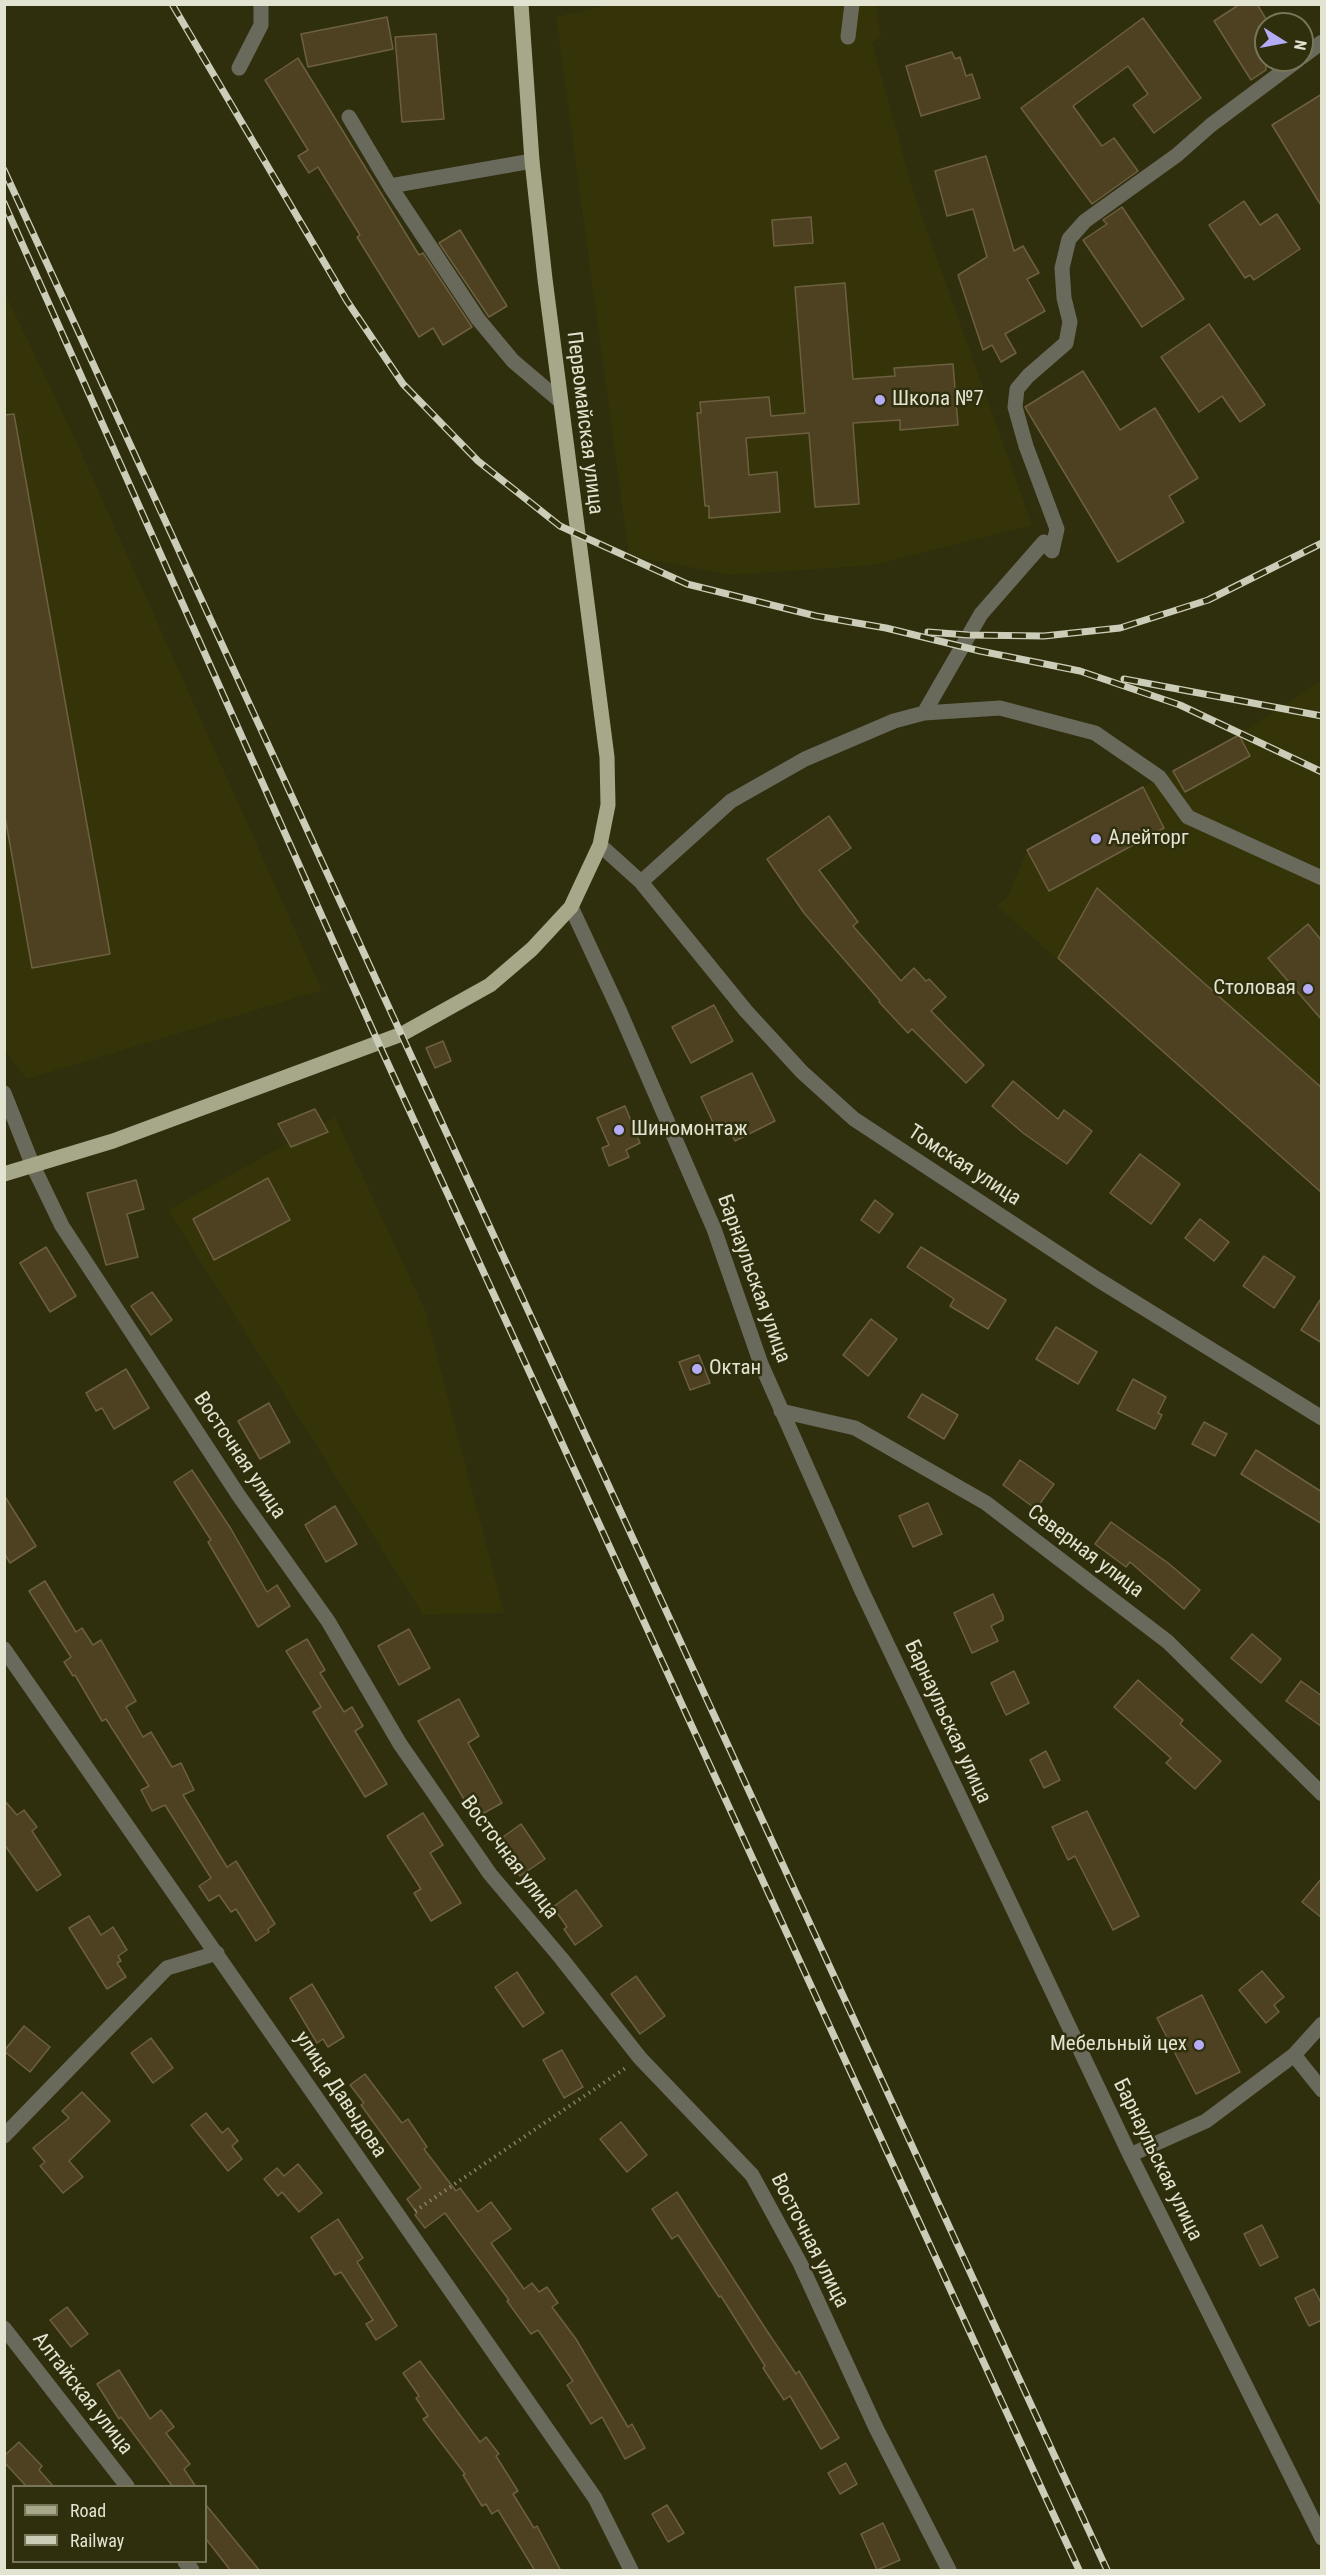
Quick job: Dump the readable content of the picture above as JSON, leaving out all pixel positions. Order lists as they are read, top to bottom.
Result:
{
  "streets": {
    "main road": ["Первомайская улица"],
    "street": [
      "Томская улица",
      "Барнаульская улица",
      "Восточная улица",
      "Северная улица",
      "улица Давыдова",
      "Алтайская улица"
    ]
  },
  "crossings": [
    ["Первомайская улица", "Барнаульская улица"],
    ["Первомайская улица", "Восточная улица"],
    ["Барнаульская улица", "Северная улица"]
  ],
  "places": [
    "Школа №7",
    "Алейторг",
    "Столовая",
    "Шиномонтаж",
    "Октан",
    "Мебельный цех"
  ],
  "legend": ["Road", "Railway"],
  "north": "right"
}
